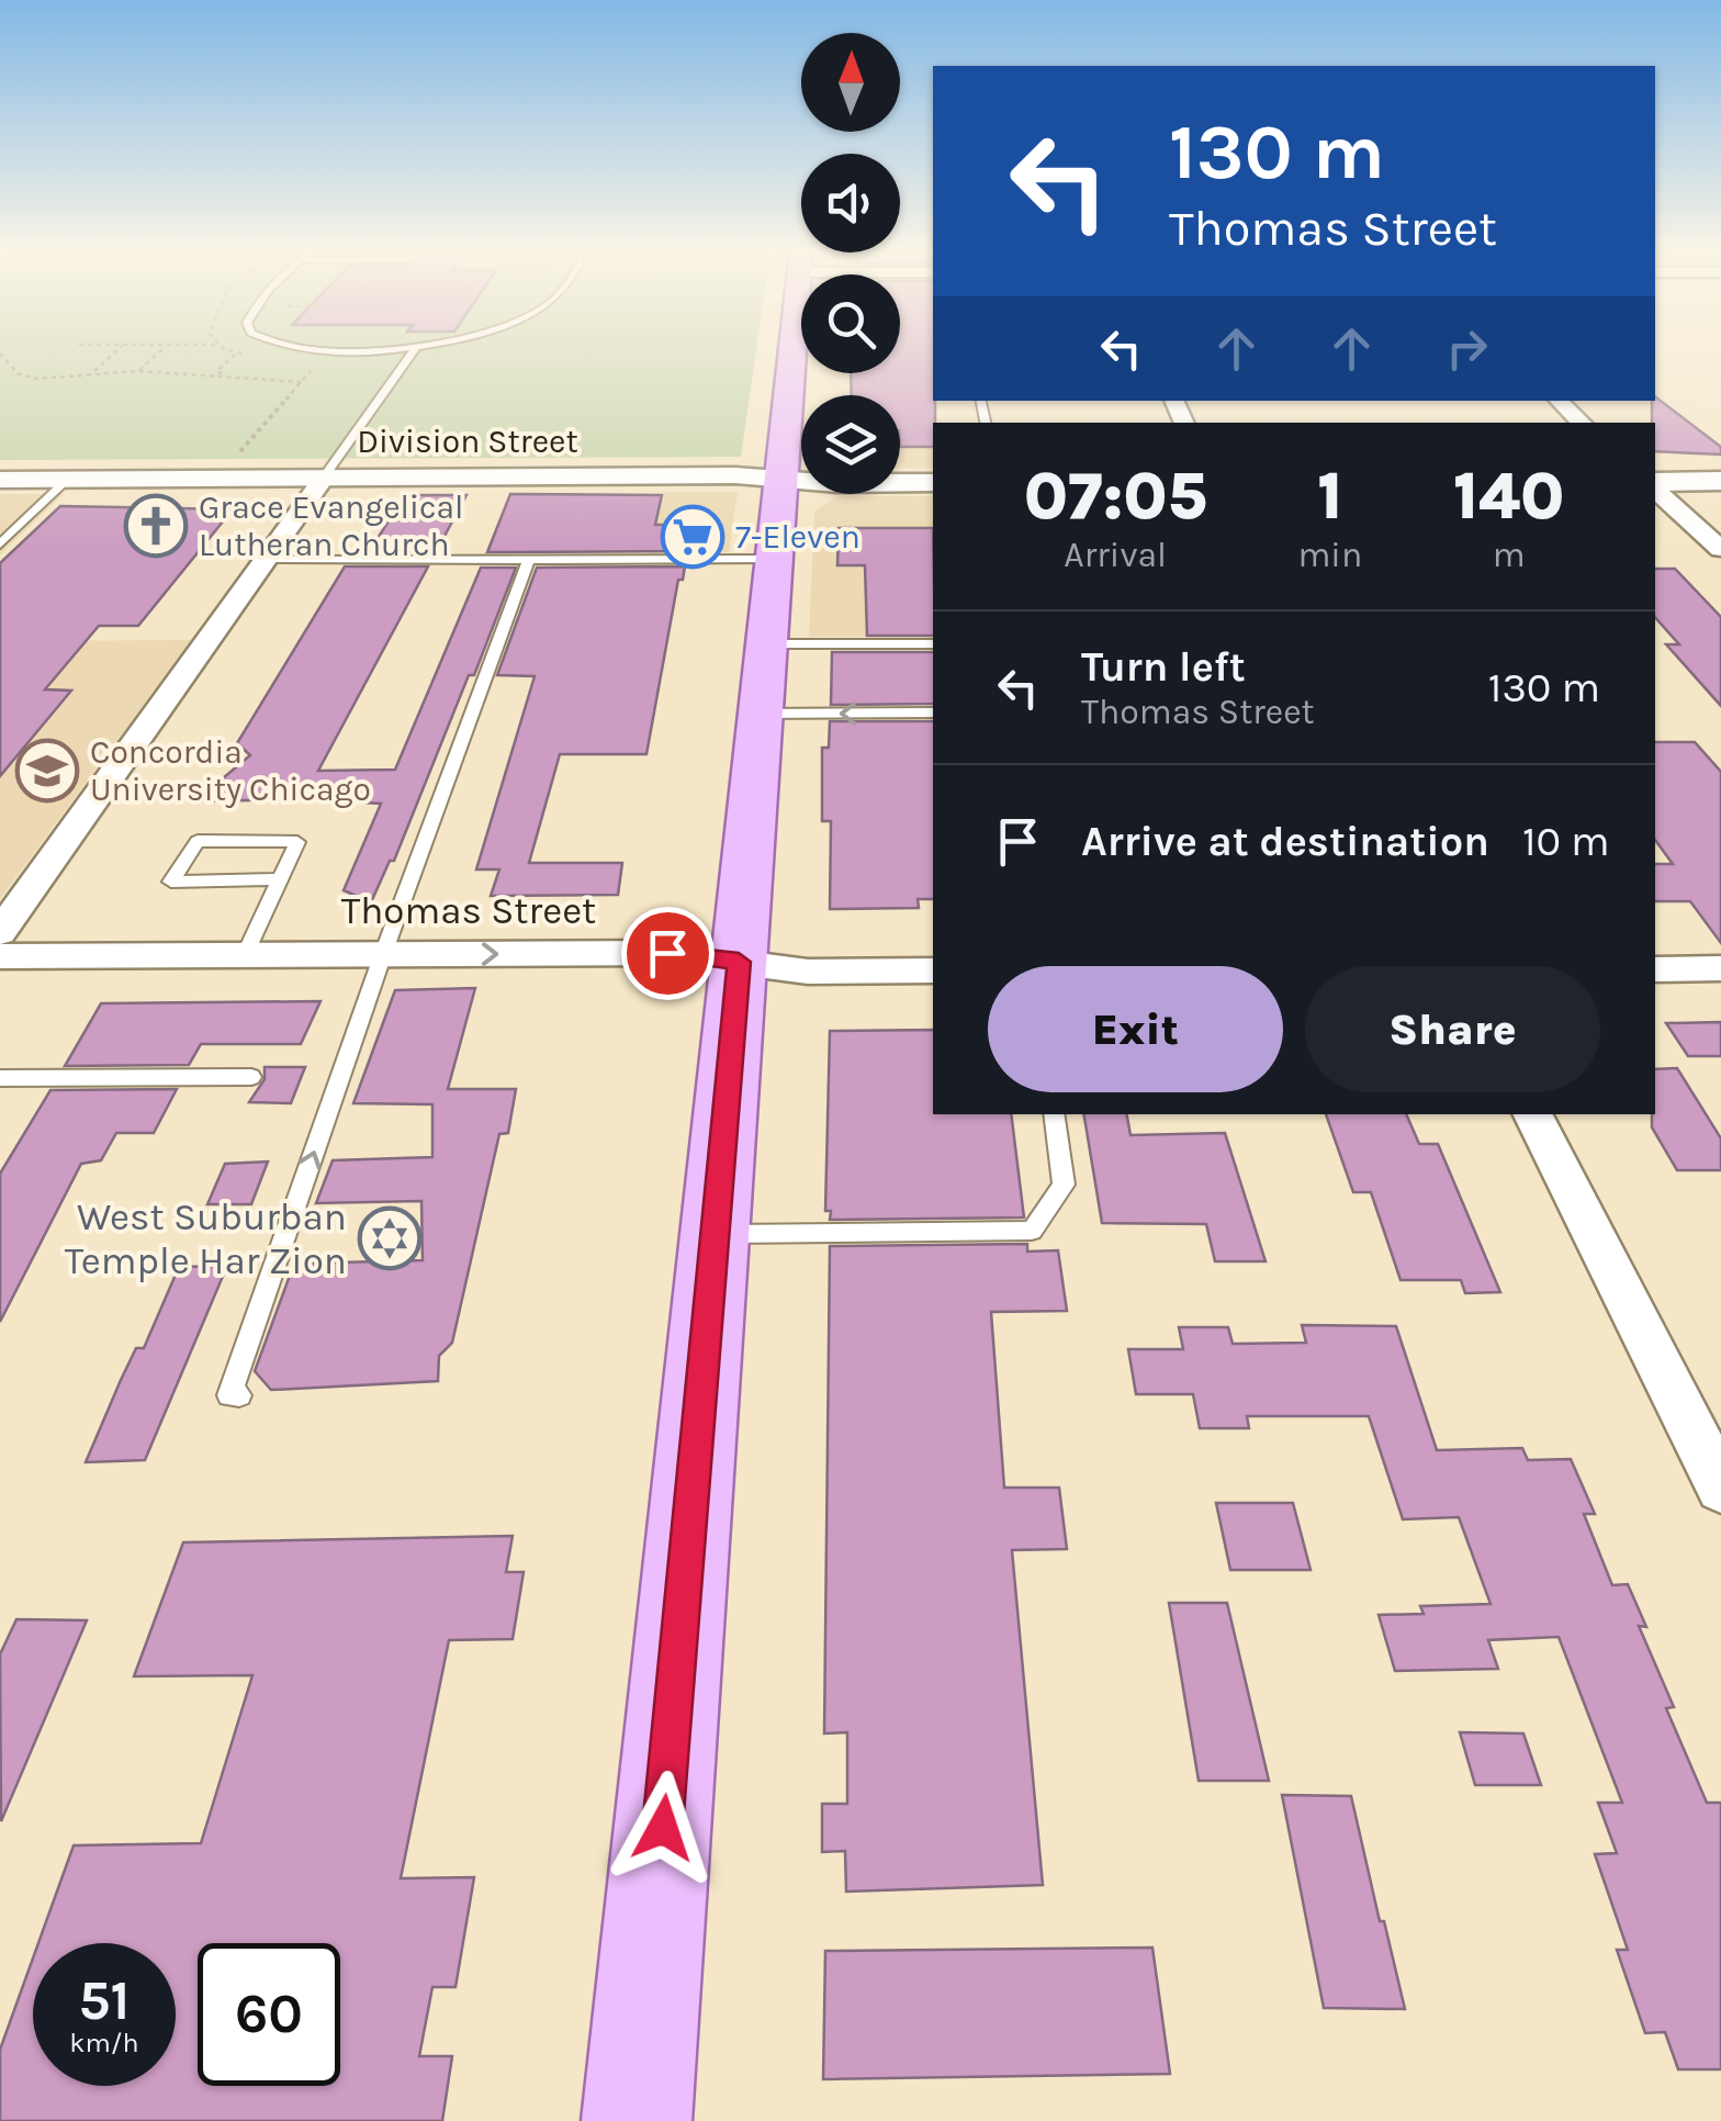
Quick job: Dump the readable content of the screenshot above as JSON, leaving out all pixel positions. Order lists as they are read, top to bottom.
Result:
{
  "streets": {
    "street": ["Division Street", "Thomas Street"]
  },
  "one_way": ["Thomas Street"],
  "places": {
    "church": ["Grace Evangelical Lutheran Church"],
    "supermarket": ["7-Eleven"],
    "school or university": ["Concordia University Chicago"],
    "synagogue": ["West Suburban Temple Har Zion"]
  },
  "north": "top",
  "page": {
    "turn": ["130 m", "Thomas Street"],
    "eta": [
      "07:05",
      "Arrival",
      "1",
      "min",
      "140",
      "m"
    ],
    "list": [
      {
        "name": "Turn left",
        "note": "Thomas Street",
        "value": "130 m"
      },
      {
        "name": "Arrive at destination",
        "value": "10 m"
      }
    ],
    "buttons": ["Exit", "Share"],
    "speed": "51 km/h",
    "limit": "60"
  }
}
